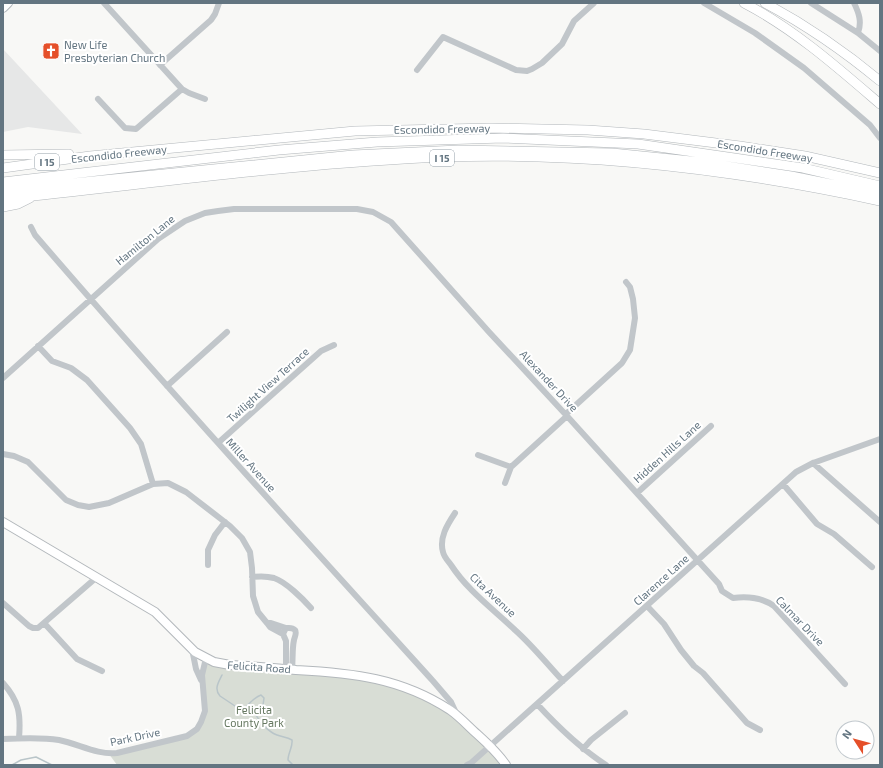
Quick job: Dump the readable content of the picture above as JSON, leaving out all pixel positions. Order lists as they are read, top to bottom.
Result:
{
  "streets": {
    "highway": ["Escondido Freeway", "I 15"],
    "main road": ["Felicita Road"],
    "street": [
      "Hamilton Lane",
      "Alexander Drive",
      "Twilight View Terrace",
      "Hidden Hills Lane",
      "Miller Avenue",
      "Clarence Lane",
      "Cita Avenue",
      "Calmar Drive",
      "Park Drive"
    ]
  },
  "crossings": [
    ["Hamilton Lane", "Alexander Drive"],
    ["Hamilton Lane", "Miller Avenue"],
    ["Alexander Drive", "Hidden Hills Lane"],
    ["Alexander Drive", "Clarence Lane"],
    ["Alexander Drive", "Calmar Drive"],
    ["Twilight View Terrace", "Miller Avenue"],
    ["Miller Avenue", "Felicita Road"],
    ["Clarence Lane", "Cita Avenue"],
    ["Clarence Lane", "Calmar Drive"],
    ["Clarence Lane", "Felicita Road"],
    ["Felicita Road", "Park Drive"]
  ],
  "parks": ["Felicita County Park"],
  "places": {
    "church": ["New Life Presbyterian Church"]
  },
  "north": "top left"
}
